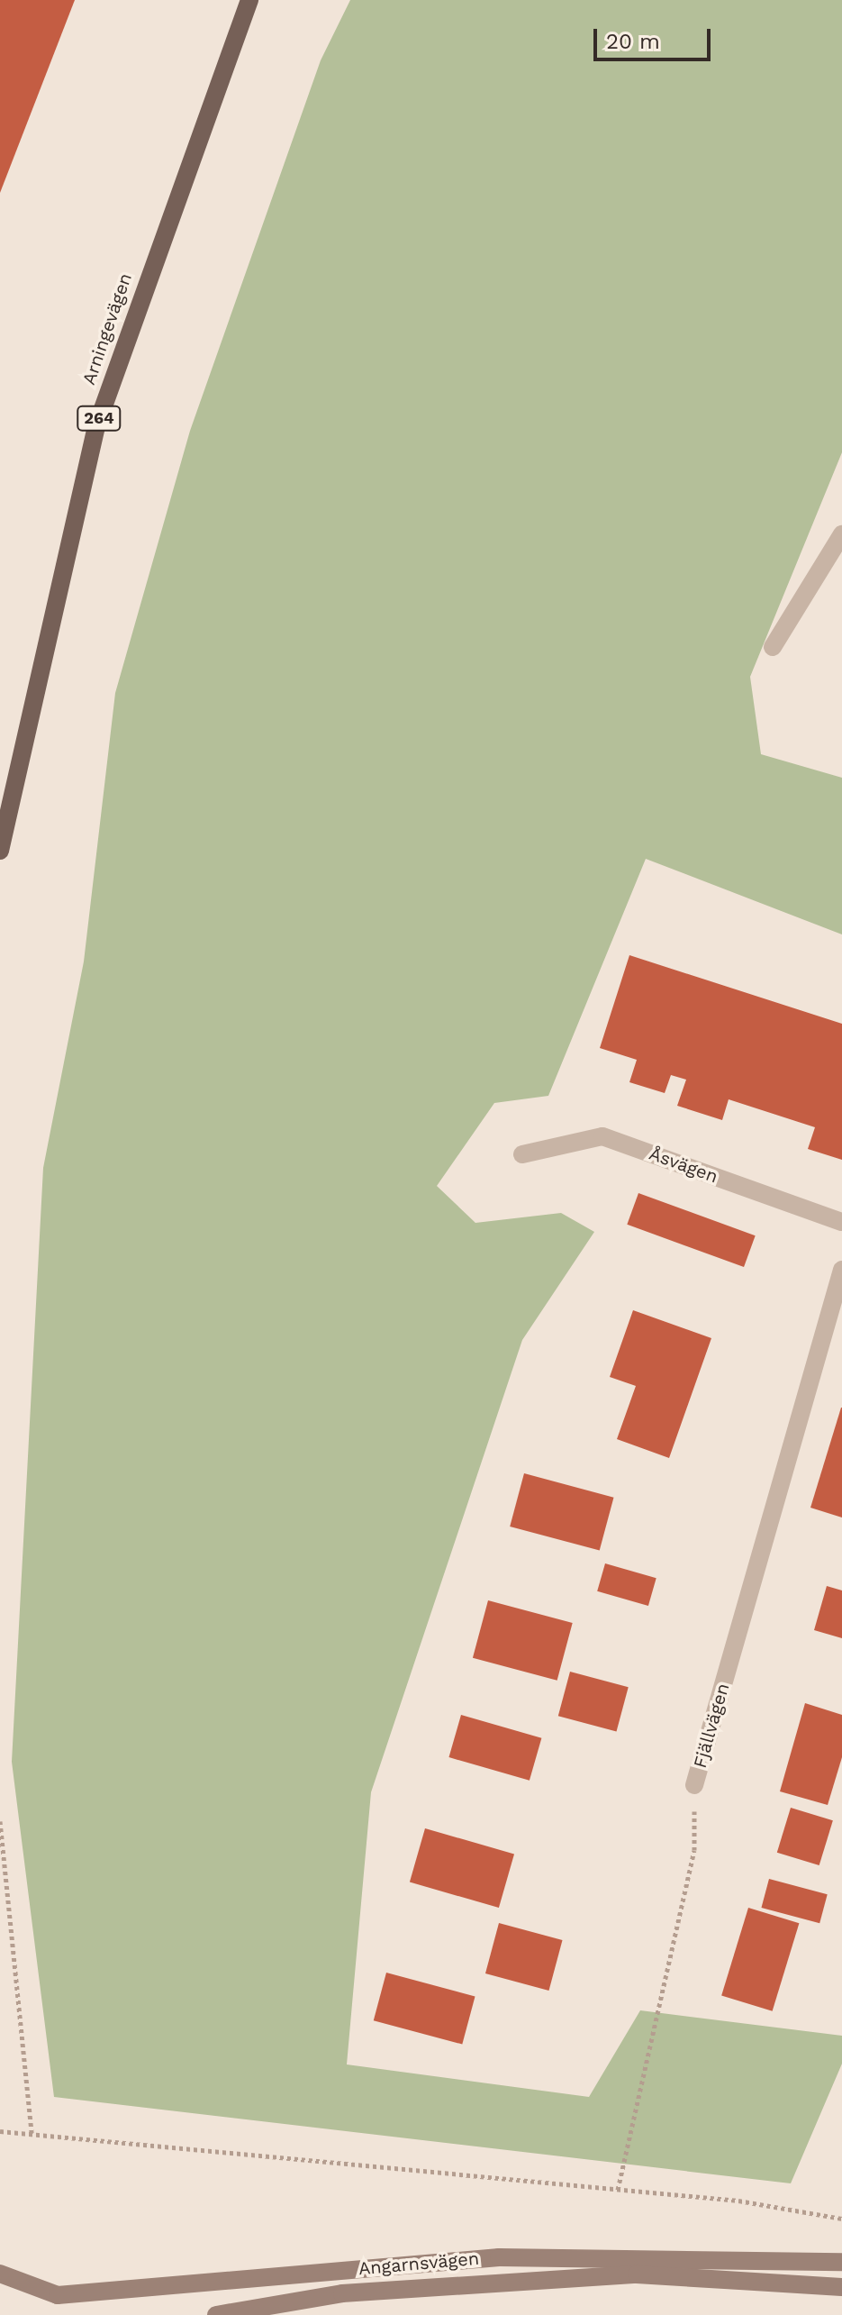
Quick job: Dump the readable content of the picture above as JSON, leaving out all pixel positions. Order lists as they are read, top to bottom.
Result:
{
  "streets": {
    "main road": ["Arningevägen", "264", "Angarnsvägen"],
    "street": ["Åsvägen", "Fjällvägen"]
  },
  "scale_bar": "20 m"
}
